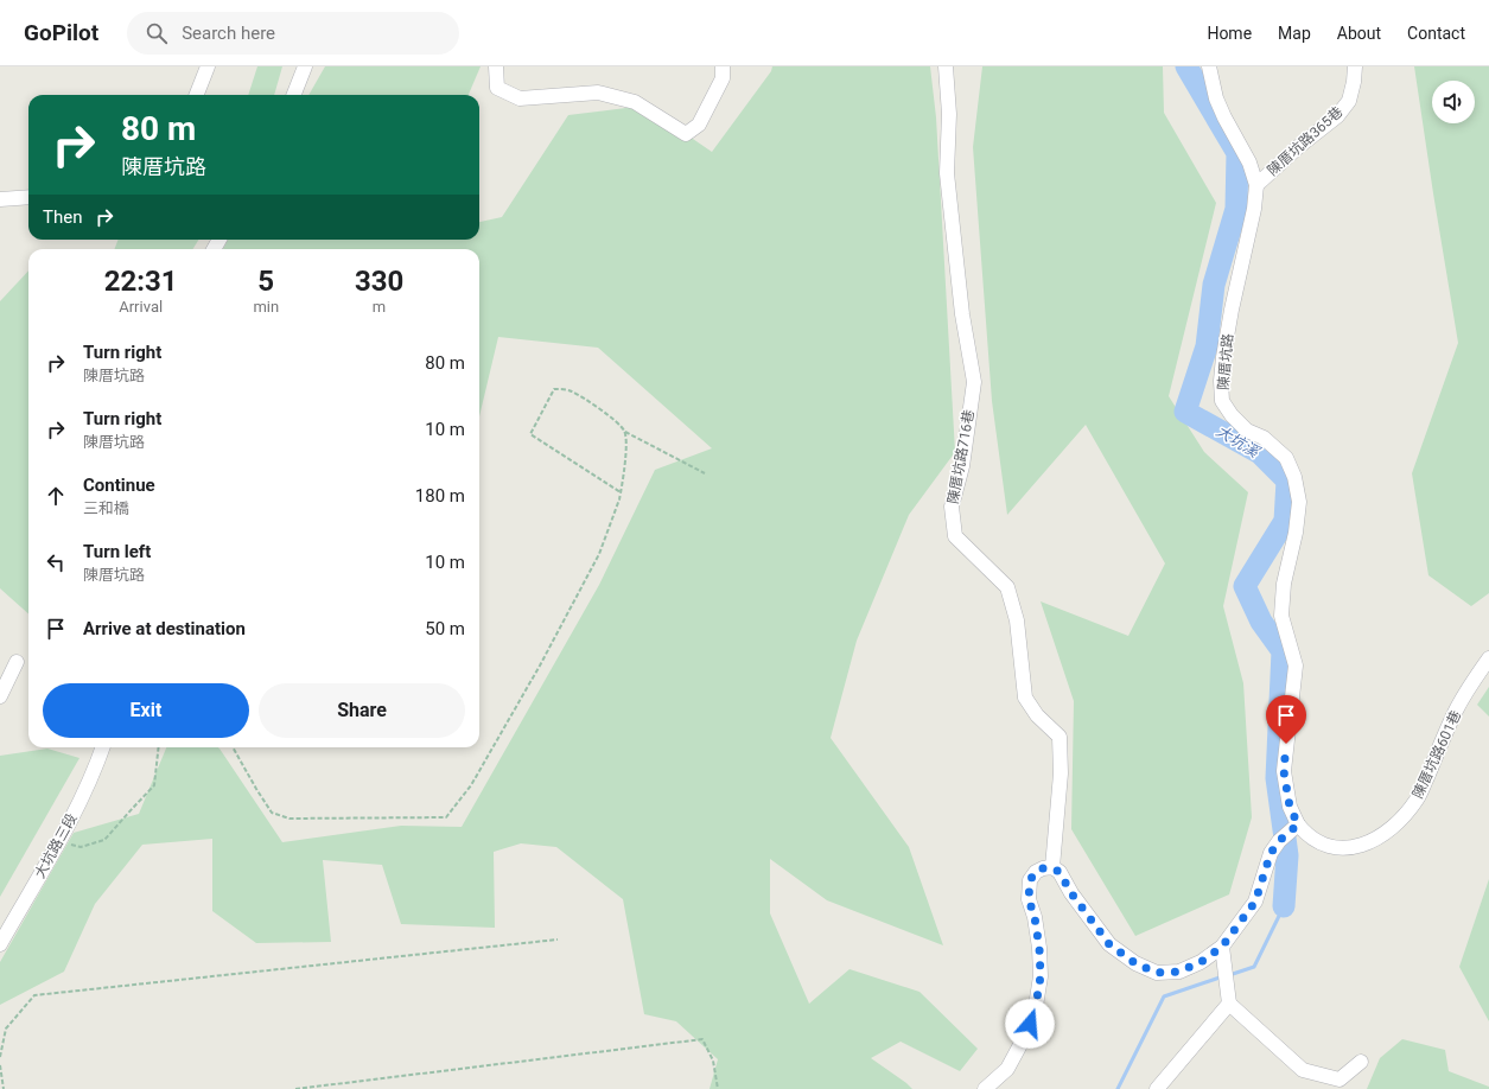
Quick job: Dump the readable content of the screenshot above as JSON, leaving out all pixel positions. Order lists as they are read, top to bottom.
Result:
{
  "streets": {
    "street": [
      "陳厝坑路365巷",
      "陳厝坑路",
      "陳厝坑路716巷",
      "陳厝坑路601巷",
      "大坑路三段"
    ]
  },
  "crossings": [
    ["陳厝坑路365巷", "陳厝坑路"],
    ["陳厝坑路", "陳厝坑路601巷"]
  ],
  "water": ["大坑溪"],
  "page": {
    "header": "GoPilot",
    "search": "Search here",
    "nav": [
      "Home",
      "Map",
      "About",
      "Contact"
    ],
    "turn": ["80 m", "陳厝坑路"],
    "then": "Then",
    "eta": [
      "22:31",
      "Arrival",
      "5",
      "min",
      "330",
      "m"
    ],
    "list": [
      {
        "name": "Turn right",
        "note": "陳厝坑路",
        "value": "80 m"
      },
      {
        "name": "Turn right",
        "note": "陳厝坑路",
        "value": "10 m"
      },
      {
        "name": "Continue",
        "note": "三和橋",
        "value": "180 m"
      },
      {
        "name": "Turn left",
        "note": "陳厝坑路",
        "value": "10 m"
      },
      {
        "name": "Arrive at destination",
        "value": "50 m"
      }
    ],
    "buttons": ["Exit", "Share"]
  }
}
